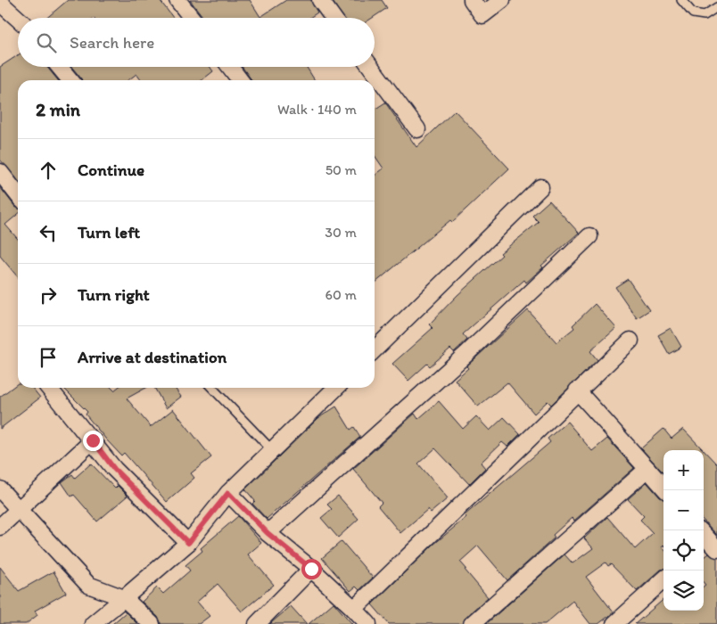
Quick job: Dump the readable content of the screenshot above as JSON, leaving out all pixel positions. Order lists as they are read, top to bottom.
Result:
{
  "page": {
    "search": "Search here",
    "heading": ["2 min", "Walk · 140 m"],
    "list": [
      ["Continue", "50 m"],
      ["Turn left", "30 m"],
      ["Turn right", "60 m"],
      "Arrive at destination"
    ],
    "map_buttons": ["+", "−"]
  }
}
